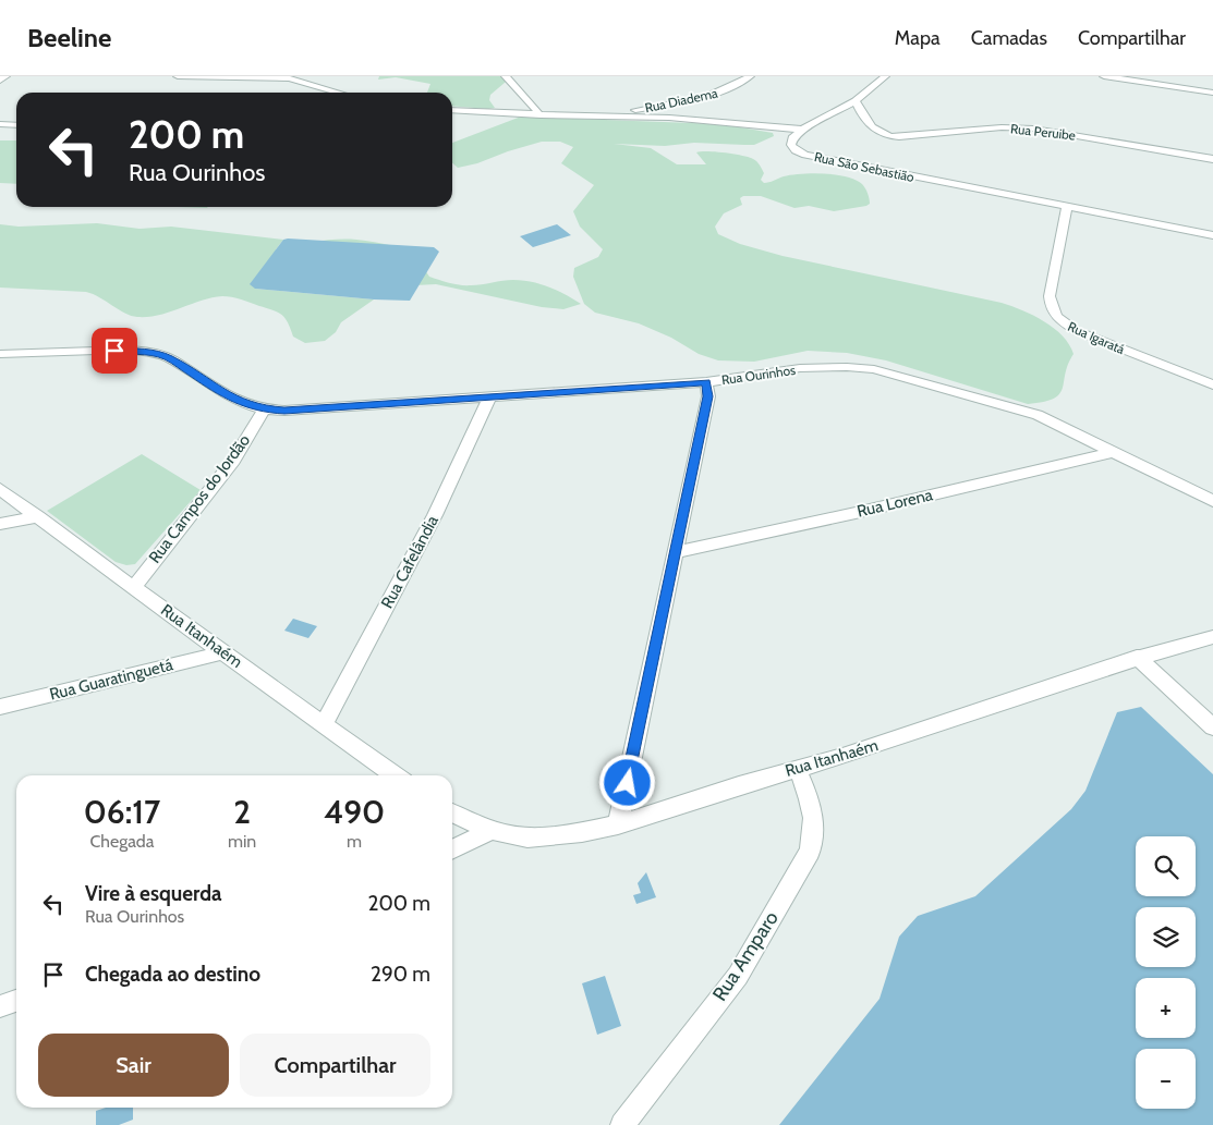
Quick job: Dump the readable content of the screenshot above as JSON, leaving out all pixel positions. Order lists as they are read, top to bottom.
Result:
{
  "streets": {
    "street": [
      "Rua Diadema",
      "Rua Peruibe",
      "Rua São Sebastião",
      "Rua Igaratá",
      "Rua Ourinhos",
      "Rua Campos do Jordão",
      "Rua Lorena",
      "Rua Cafelândia",
      "Rua Itanhaém",
      "Rua Guaratinguetá",
      "Rua Amparo"
    ]
  },
  "crossings": [
    ["Rua Diadema", "Rua São Sebastião"],
    ["Rua São Sebastião", "Rua Igaratá"],
    ["Rua Ourinhos", "Rua Campos do Jordão"],
    ["Rua Ourinhos", "Rua Lorena"],
    ["Rua Ourinhos", "Rua Cafelândia"],
    ["Rua Campos do Jordão", "Rua Itanhaém"],
    ["Rua Cafelândia", "Rua Itanhaém"],
    ["Rua Itanhaém", "Rua Guaratinguetá"],
    ["Rua Itanhaém", "Rua Amparo"]
  ],
  "page": {
    "header": "Beeline",
    "nav": ["Mapa", "Camadas", "Compartilhar"],
    "turn": ["200 m", "Rua Ourinhos"],
    "eta": [
      "06:17",
      "Chegada",
      "2",
      "min",
      "490",
      "m"
    ],
    "map_buttons": ["+", "−"],
    "list": [
      {
        "name": "Vire à esquerda",
        "note": "Rua Ourinhos",
        "value": "200 m"
      },
      {
        "name": "Chegada ao destino",
        "value": "290 m"
      }
    ],
    "buttons": ["Sair", "Compartilhar"]
  }
}
